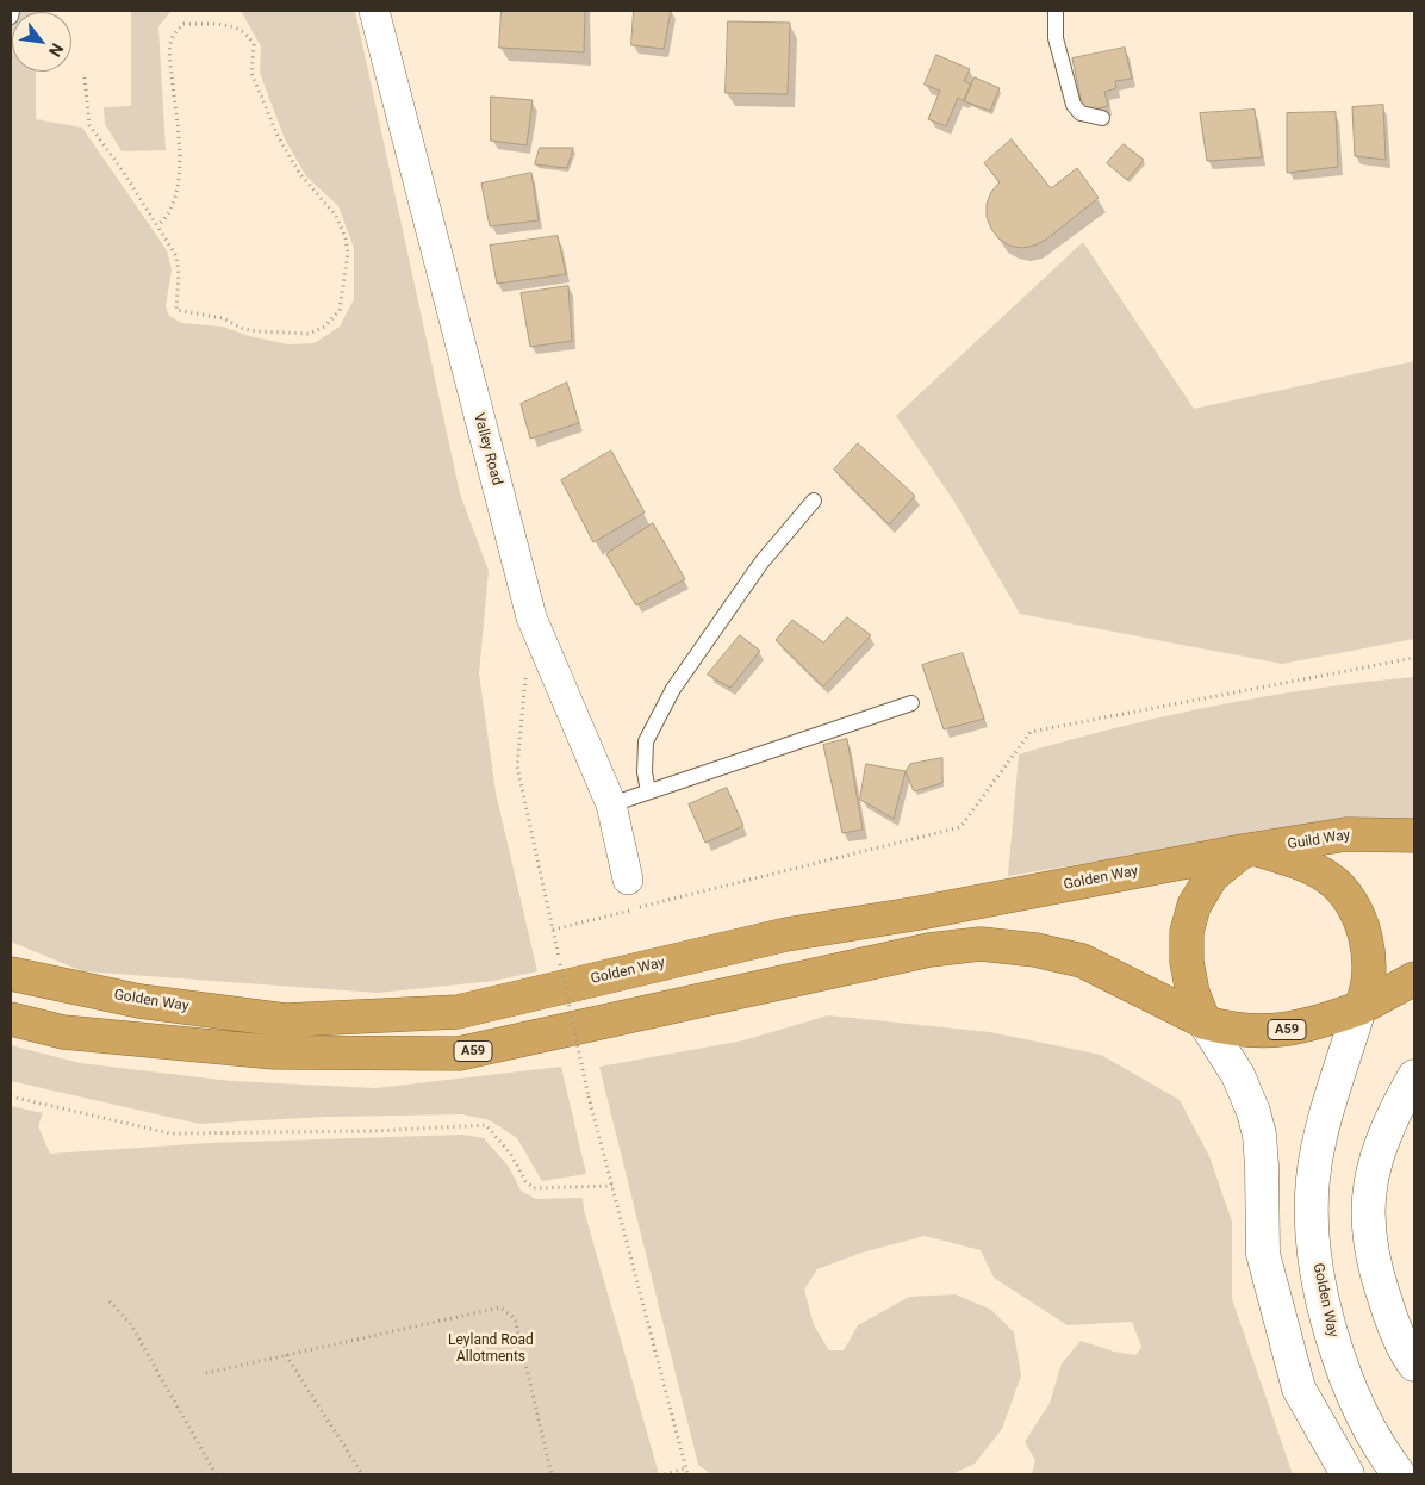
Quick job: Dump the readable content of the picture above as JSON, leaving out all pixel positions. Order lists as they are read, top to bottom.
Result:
{
  "streets": {
    "highway": ["Guild Way", "Golden Way", "A59"],
    "street": ["Valley Road"]
  },
  "crossings": [
    ["Guild Way", "Golden Way"],
    ["Guild Way", "A59"],
    ["Golden Way", "A59"]
  ],
  "parks": ["Leyland Road Allotments"],
  "north": "bottom right"
}
